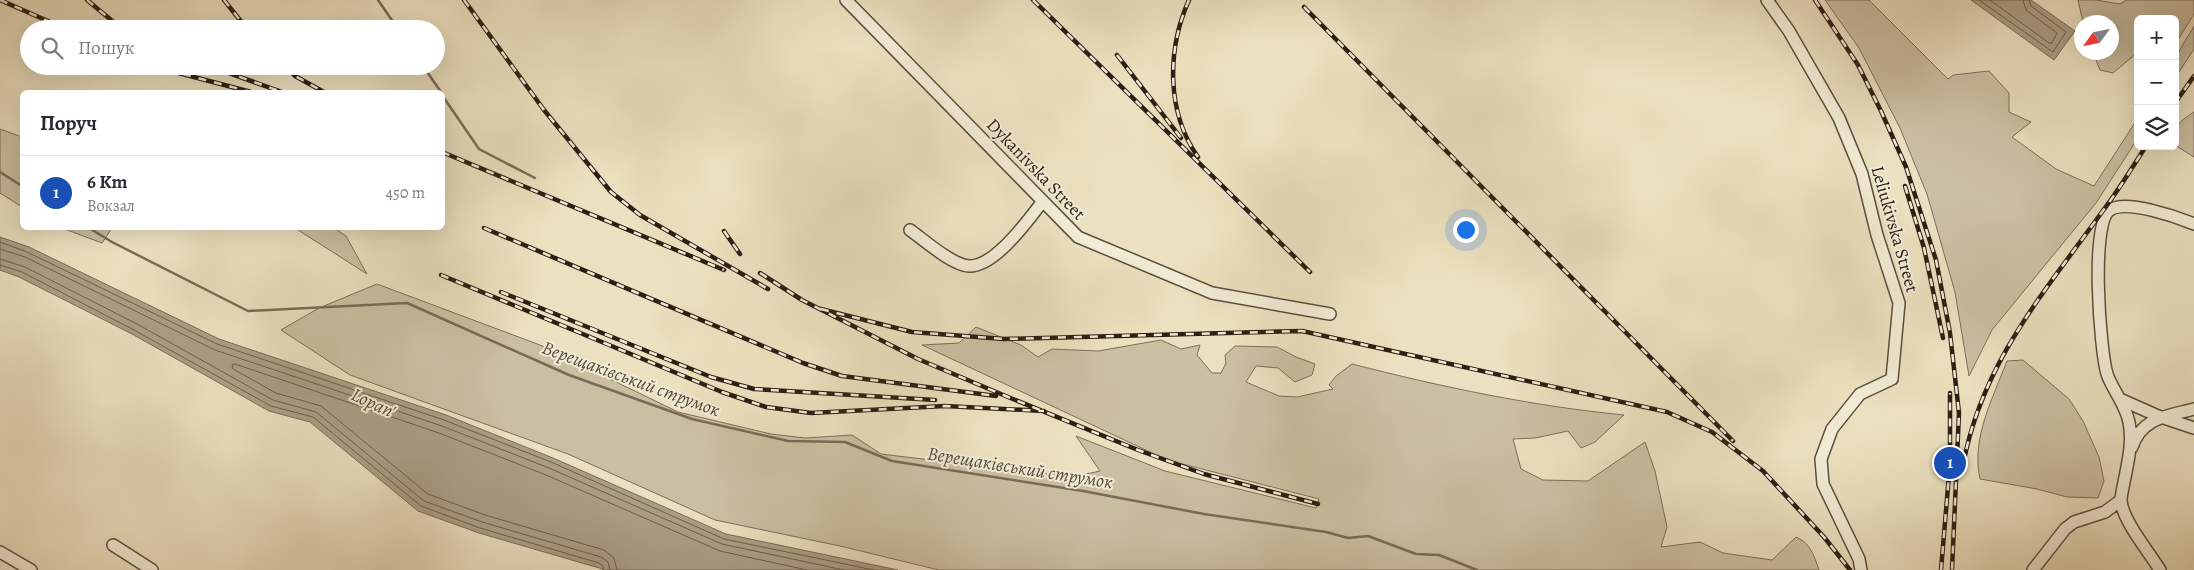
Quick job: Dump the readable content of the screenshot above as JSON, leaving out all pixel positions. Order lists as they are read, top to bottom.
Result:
{
  "streets": {
    "street": ["Dykanivska Street", "Leliukivska Street"]
  },
  "water": ["Верещаківський струмок", "Lopan'"],
  "north": "bottom left",
  "page": {
    "map_buttons": ["+", "−"],
    "search": "Пошук",
    "heading": "Поруч",
    "list": [
      {
        "mark": "1",
        "name": "6 Km",
        "note": "Вокзал",
        "value": "450 m"
      }
    ],
    "pins": "1"
  }
}
